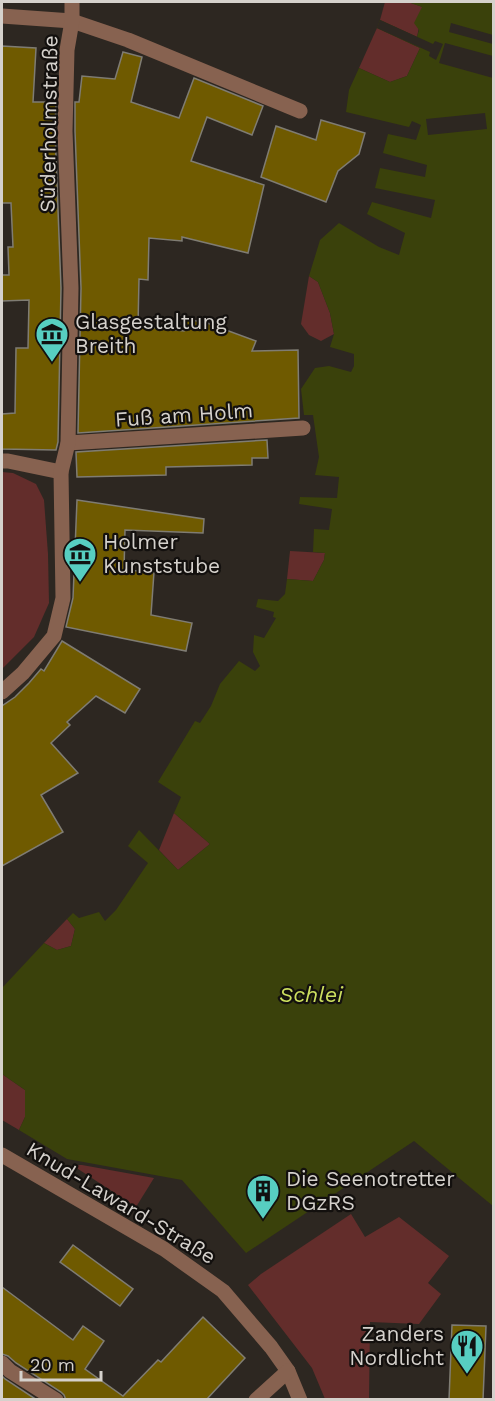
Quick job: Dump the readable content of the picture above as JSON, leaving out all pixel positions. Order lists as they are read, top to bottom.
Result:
{
  "streets": {
    "street": ["Süderholmstraße", "Fuß am Holm", "Knud-Laward-Straße"]
  },
  "crossings": [
    ["Süderholmstraße", "Fuß am Holm"]
  ],
  "water": ["Schlei"],
  "places": {
    "museum": ["Glasgestaltung Breith", "Holmer Kunststube"],
    "building": ["Die Seenotretter DGzRS"],
    "restaurant": ["Zanders Nordlicht"]
  },
  "scale_bar": "20 m"
}
